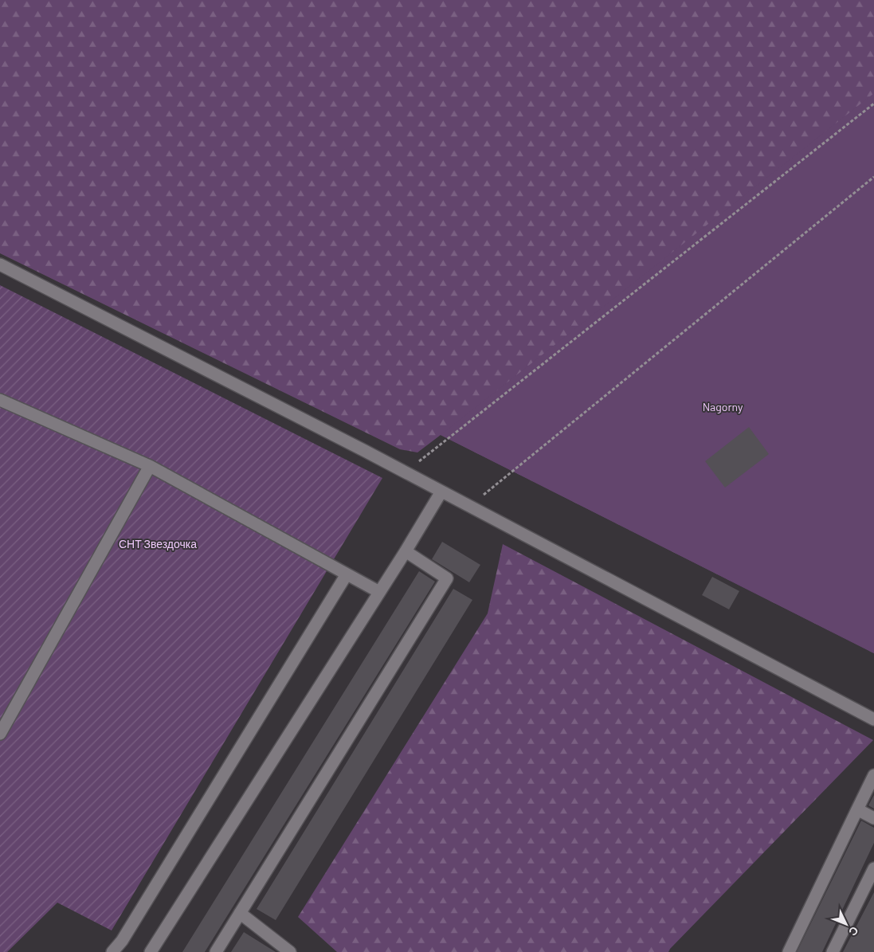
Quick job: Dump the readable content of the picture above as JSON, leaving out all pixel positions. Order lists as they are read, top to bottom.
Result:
{
  "parks": ["Nagorny", "СНТ Звездочка"],
  "north": "bottom right"
}
